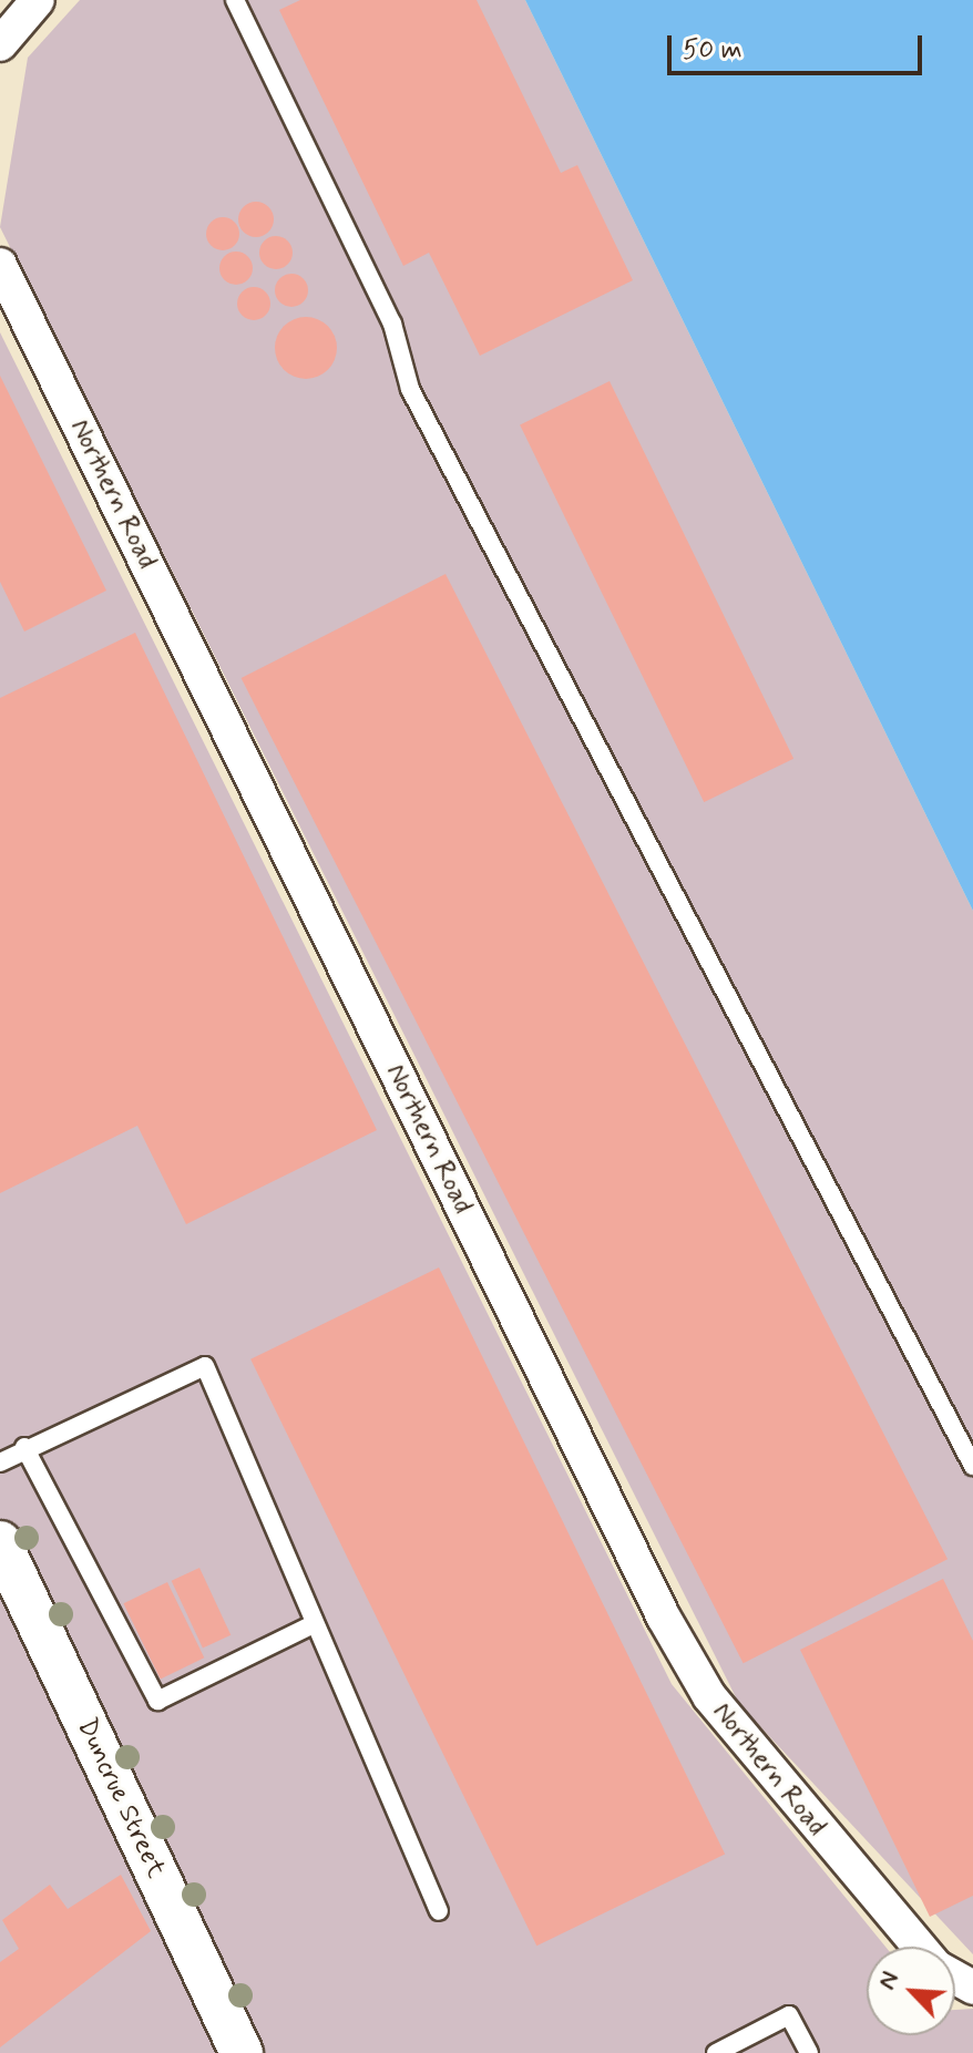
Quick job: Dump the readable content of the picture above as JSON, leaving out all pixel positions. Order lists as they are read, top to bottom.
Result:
{
  "streets": {
    "street": ["Northern Road", "Duncrue Street"]
  },
  "scale_bar": "50 m",
  "north": "top left"
}
